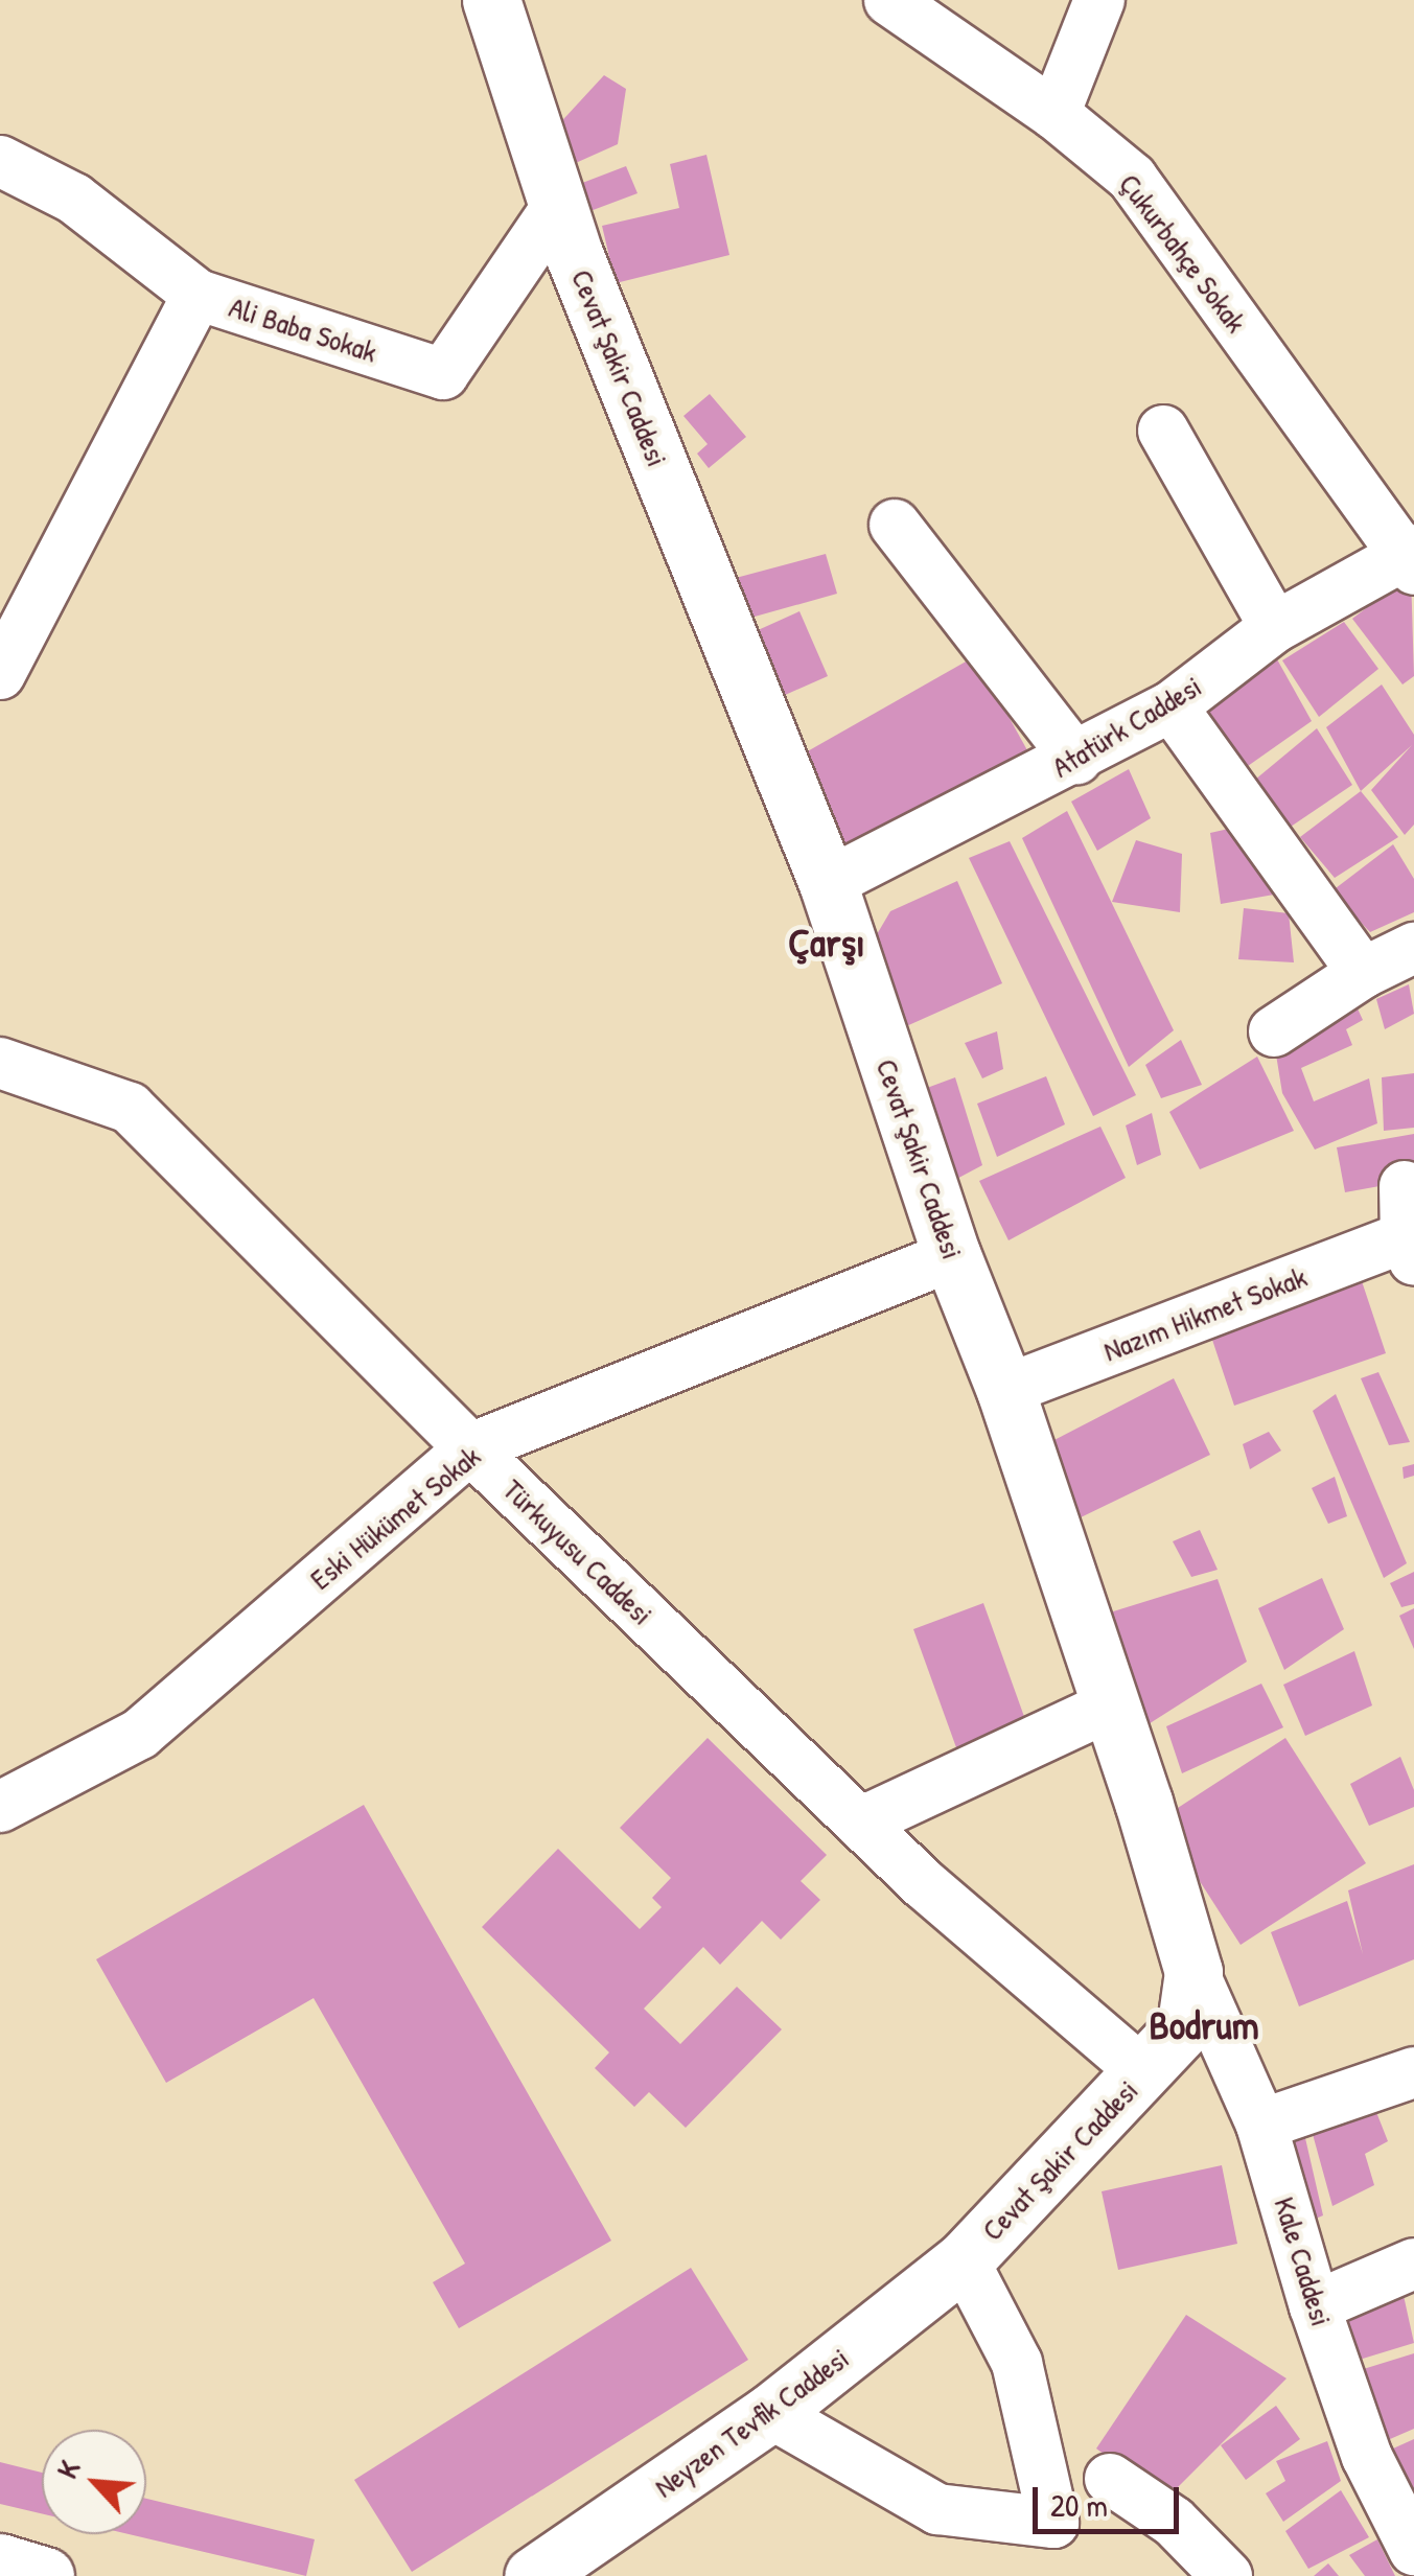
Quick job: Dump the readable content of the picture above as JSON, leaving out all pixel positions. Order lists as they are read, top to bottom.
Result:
{
  "streets": {
    "main road": ["Cevat Şakir Caddesi", "Neyzen Tevfik Caddesi"],
    "street": [
      "Çukurbahçe Sokak",
      "Ali Baba Sokak",
      "Atatürk Caddesi",
      "Nazım Hikmet Sokak",
      "Eski Hükümet Sokak",
      "Türkuyusu Caddesi",
      "Kale Caddesi"
    ]
  },
  "crossings": [
    ["Çukurbahçe Sokak", "Atatürk Caddesi"],
    ["Ali Baba Sokak", "Cevat Şakir Caddesi"],
    ["Cevat Şakir Caddesi", "Atatürk Caddesi"],
    ["Cevat Şakir Caddesi", "Nazım Hikmet Sokak"],
    ["Cevat Şakir Caddesi", "Eski Hükümet Sokak"],
    ["Cevat Şakir Caddesi", "Türkuyusu Caddesi"],
    ["Cevat Şakir Caddesi", "Kale Caddesi"],
    ["Cevat Şakir Caddesi", "Neyzen Tevfik Caddesi"],
    ["Eski Hükümet Sokak", "Türkuyusu Caddesi"]
  ],
  "districts": ["Çarşı", "Bodrum"],
  "scale_bar": "20 m",
  "north": "top left"
}
